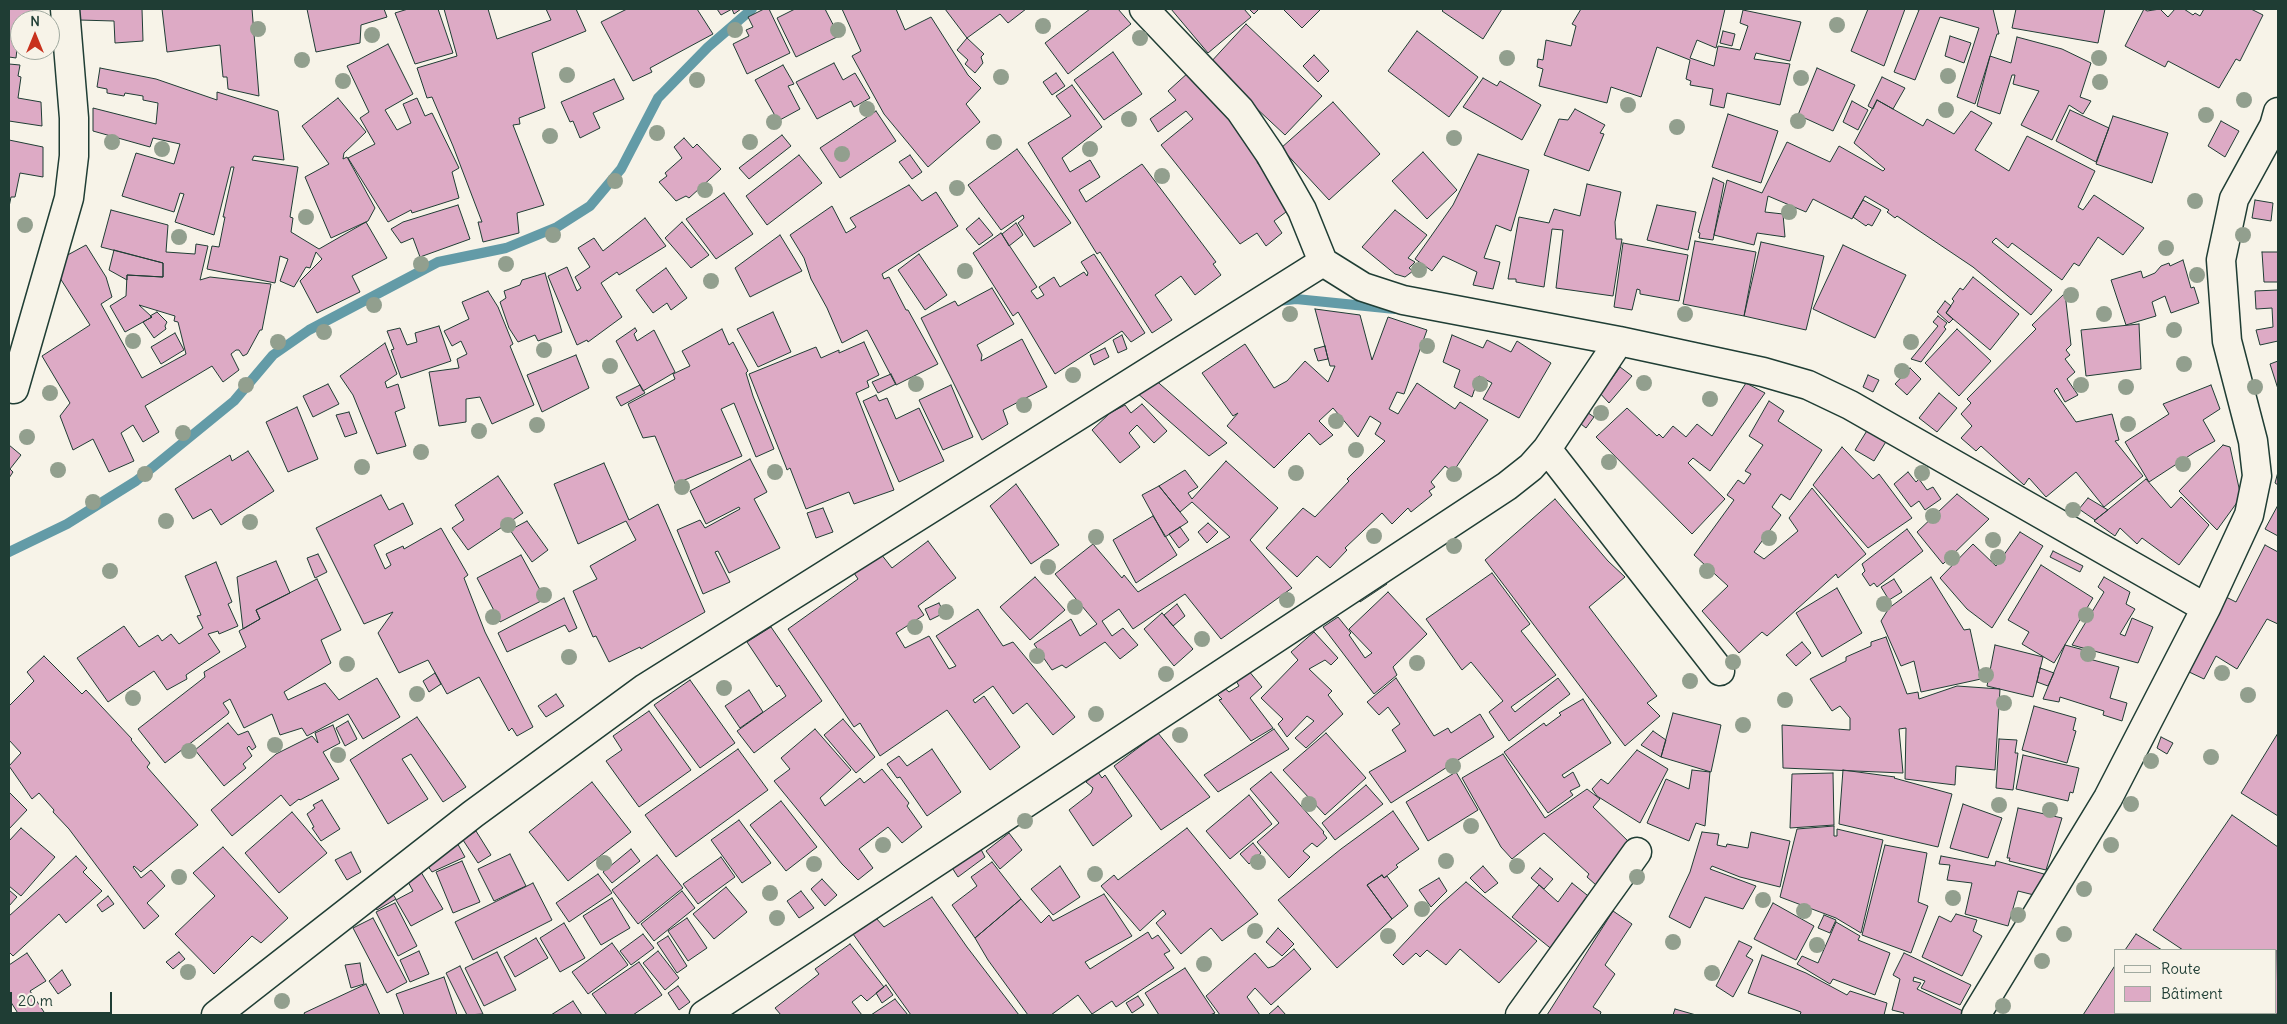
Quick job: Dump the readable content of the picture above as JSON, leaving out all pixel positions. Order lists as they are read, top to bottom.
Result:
{
  "legend": ["Route", "Bâtiment"],
  "scale_bar": "20 m",
  "north": "top"
}
